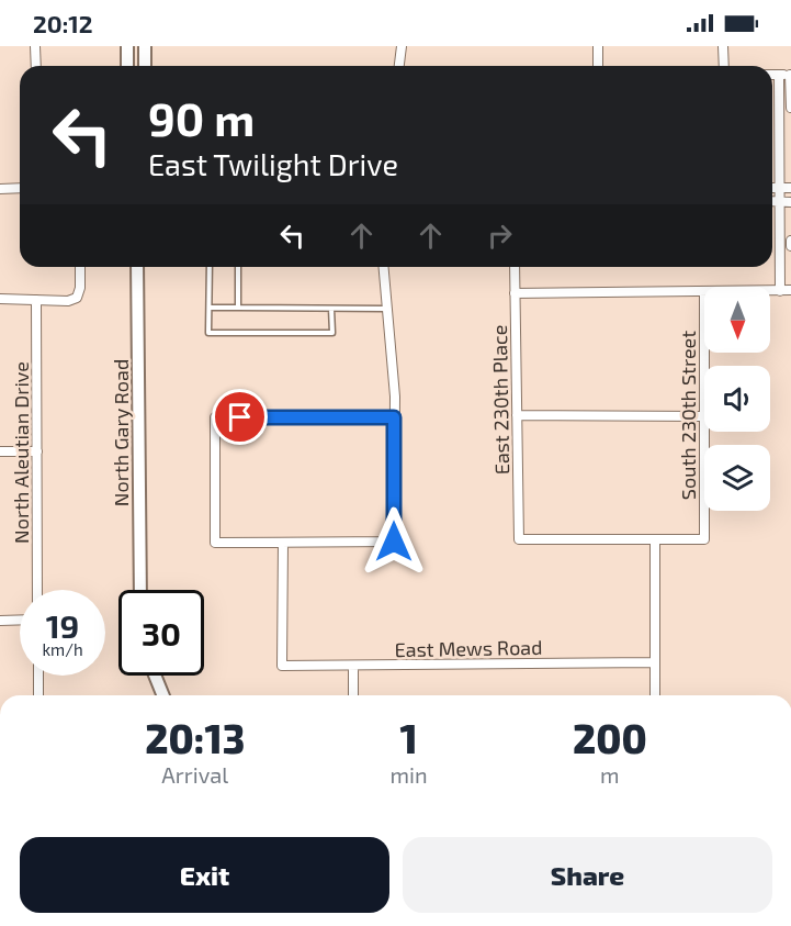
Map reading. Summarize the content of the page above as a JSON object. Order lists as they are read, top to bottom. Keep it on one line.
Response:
{"streets":{"main road":["North Gary Road"],"street":["East 230th Place","South 230th Street","North Aleutian Drive","East Mews Road"]},"crossings":[["East 230th Place","South 230th Street"]],"north":"bottom","page":{"status":"20:12","turn":["90 m","East Twilight Drive"],"speed":"19 km/h","limit":"30","eta":["20:13","Arrival","1","min","200","m"],"buttons":["Exit","Share"]}}
